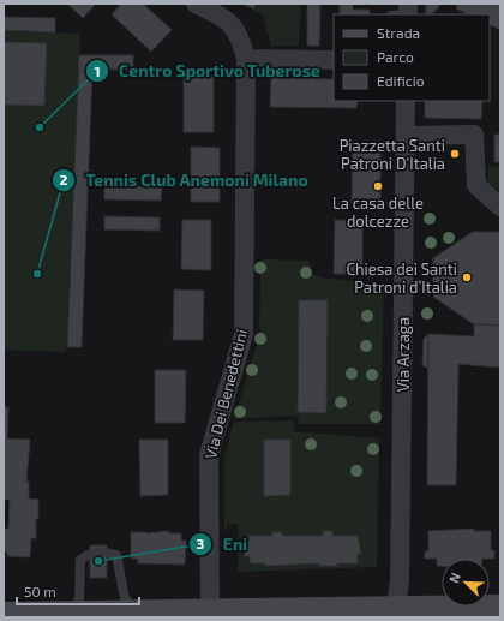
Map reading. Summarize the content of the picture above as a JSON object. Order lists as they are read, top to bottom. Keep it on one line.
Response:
{"streets":{"street":["Via Arzaga","Via Dei Benedettini"]},"places":["Centro Sportivo Tuberose","Piazzetta Santi Patroni D'Italia","La casa delle dolcezze","Tennis Club Anemoni Milano","Chiesa dei Santi Patroni d’Italia","Eni"],"legend":["Strada","Parco","Edificio"],"scale_bar":"50 m","north":"top left"}
